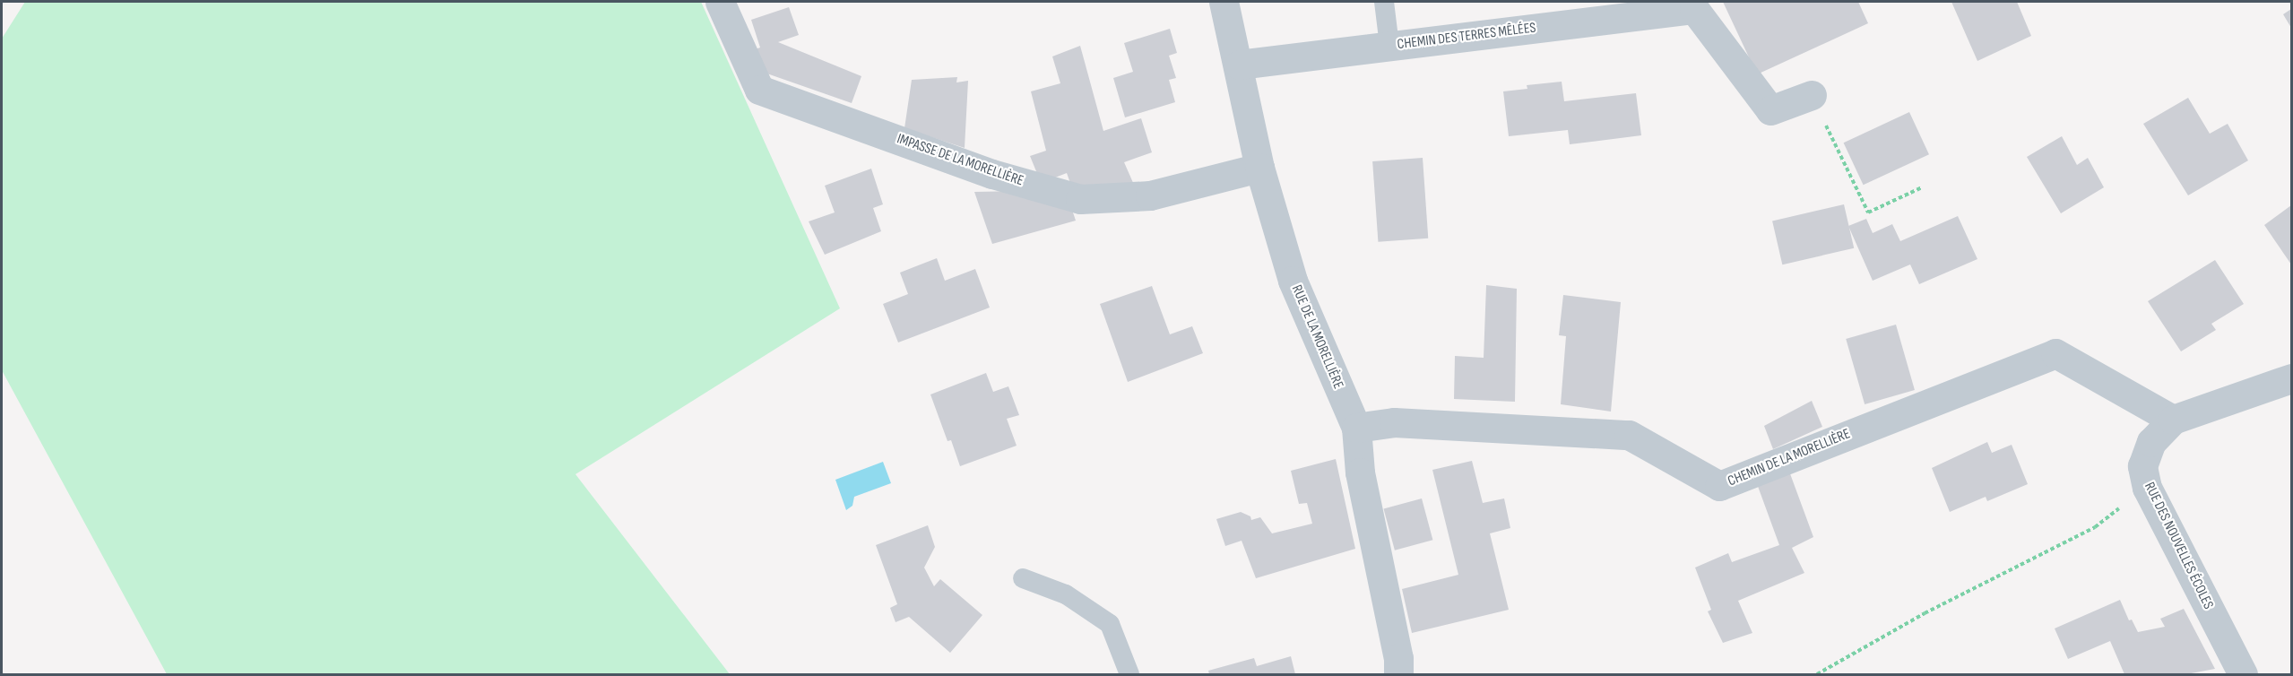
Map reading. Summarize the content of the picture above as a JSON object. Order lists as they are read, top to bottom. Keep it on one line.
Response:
{"streets":{"street":["CHEMIN DES TERRES MÊLÉES","IMPASSE DE LA MORELLIÈRE","RUE DE LA MORELLIÈRE","CHEMIN DE LA MORELLIÈRE","RUE DES NOUVELLES ÉCOLES"]},"crossings":[["CHEMIN DES TERRES MÊLÉES","RUE DE LA MORELLIÈRE"],["IMPASSE DE LA MORELLIÈRE","RUE DE LA MORELLIÈRE"],["RUE DE LA MORELLIÈRE","CHEMIN DE LA MORELLIÈRE"],["CHEMIN DE LA MORELLIÈRE","RUE DES NOUVELLES ÉCOLES"]]}
